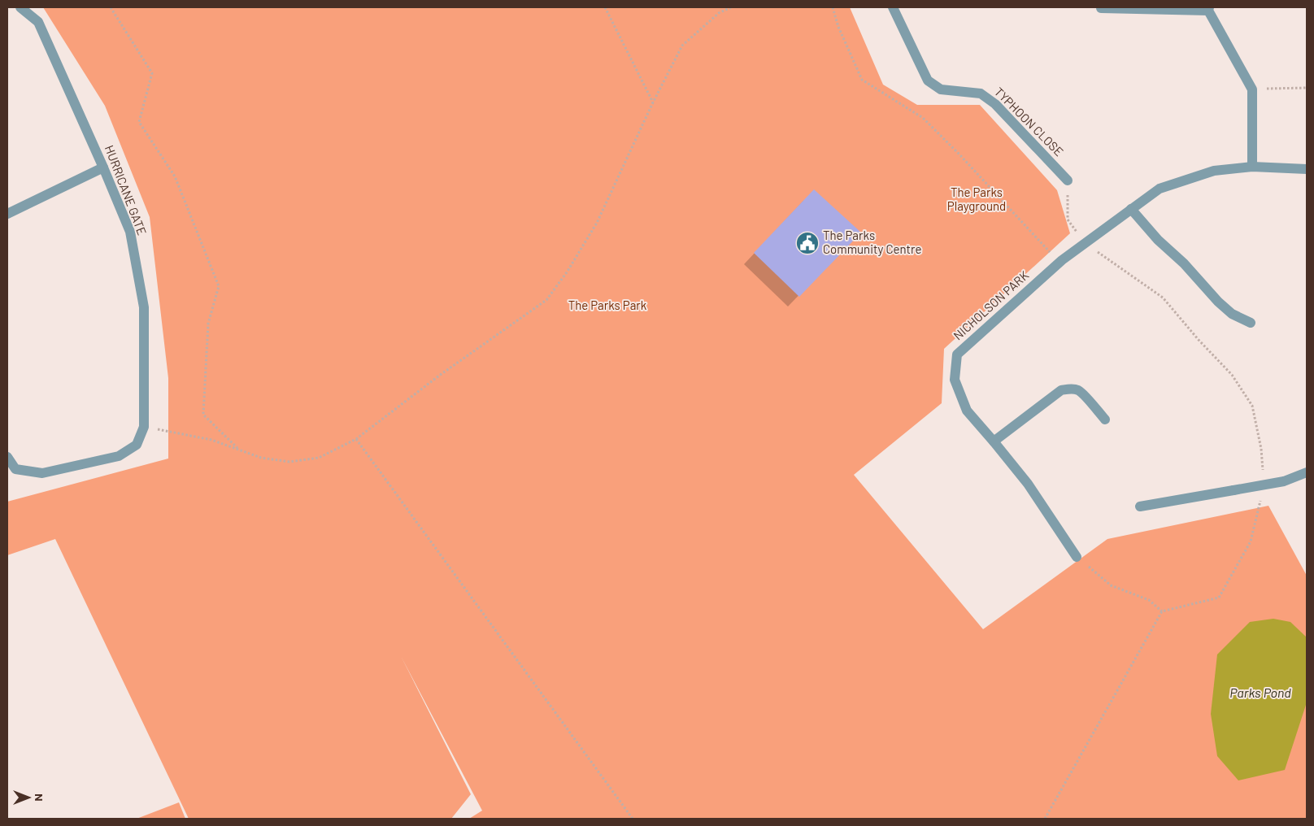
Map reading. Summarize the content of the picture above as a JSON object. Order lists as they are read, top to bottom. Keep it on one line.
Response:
{"streets":{"street":["TYPHOON CLOSE","HURRICANE GATE","NICHOLSON PARK"]},"water":["Parks Pond"],"parks":["The Parks Playground","The Parks Park"],"places":{"public building":["The Parks Community Centre"]},"north":"right"}
